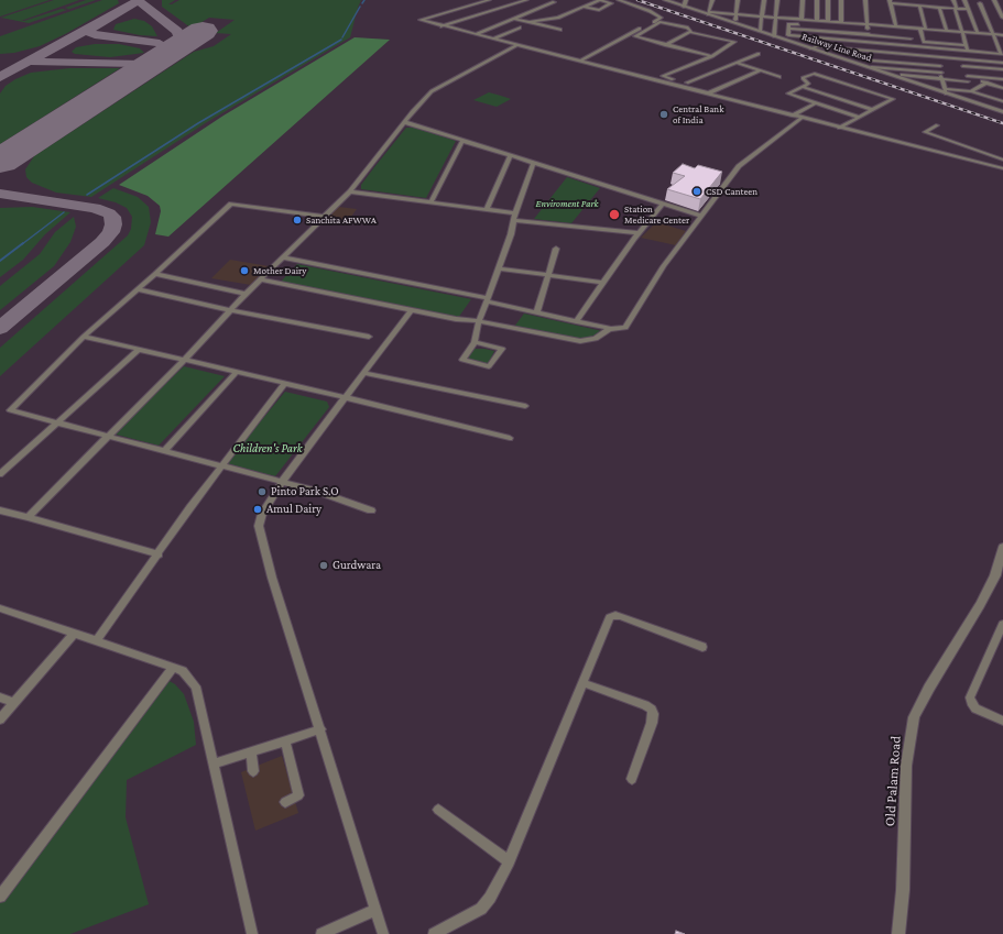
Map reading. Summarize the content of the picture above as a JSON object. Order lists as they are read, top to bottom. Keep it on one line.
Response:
{"streets":{"street":["Railway Line Road","Old Palam Road"]},"parks":["Enviroment Park","Children's Park"],"places":["Central Bank of India","CSD Canteen","Station Medicare Center","Sanchita AFWWA","Mother Dairy","Pinto Park S.O","Amul Dairy","Gurdwara"]}
